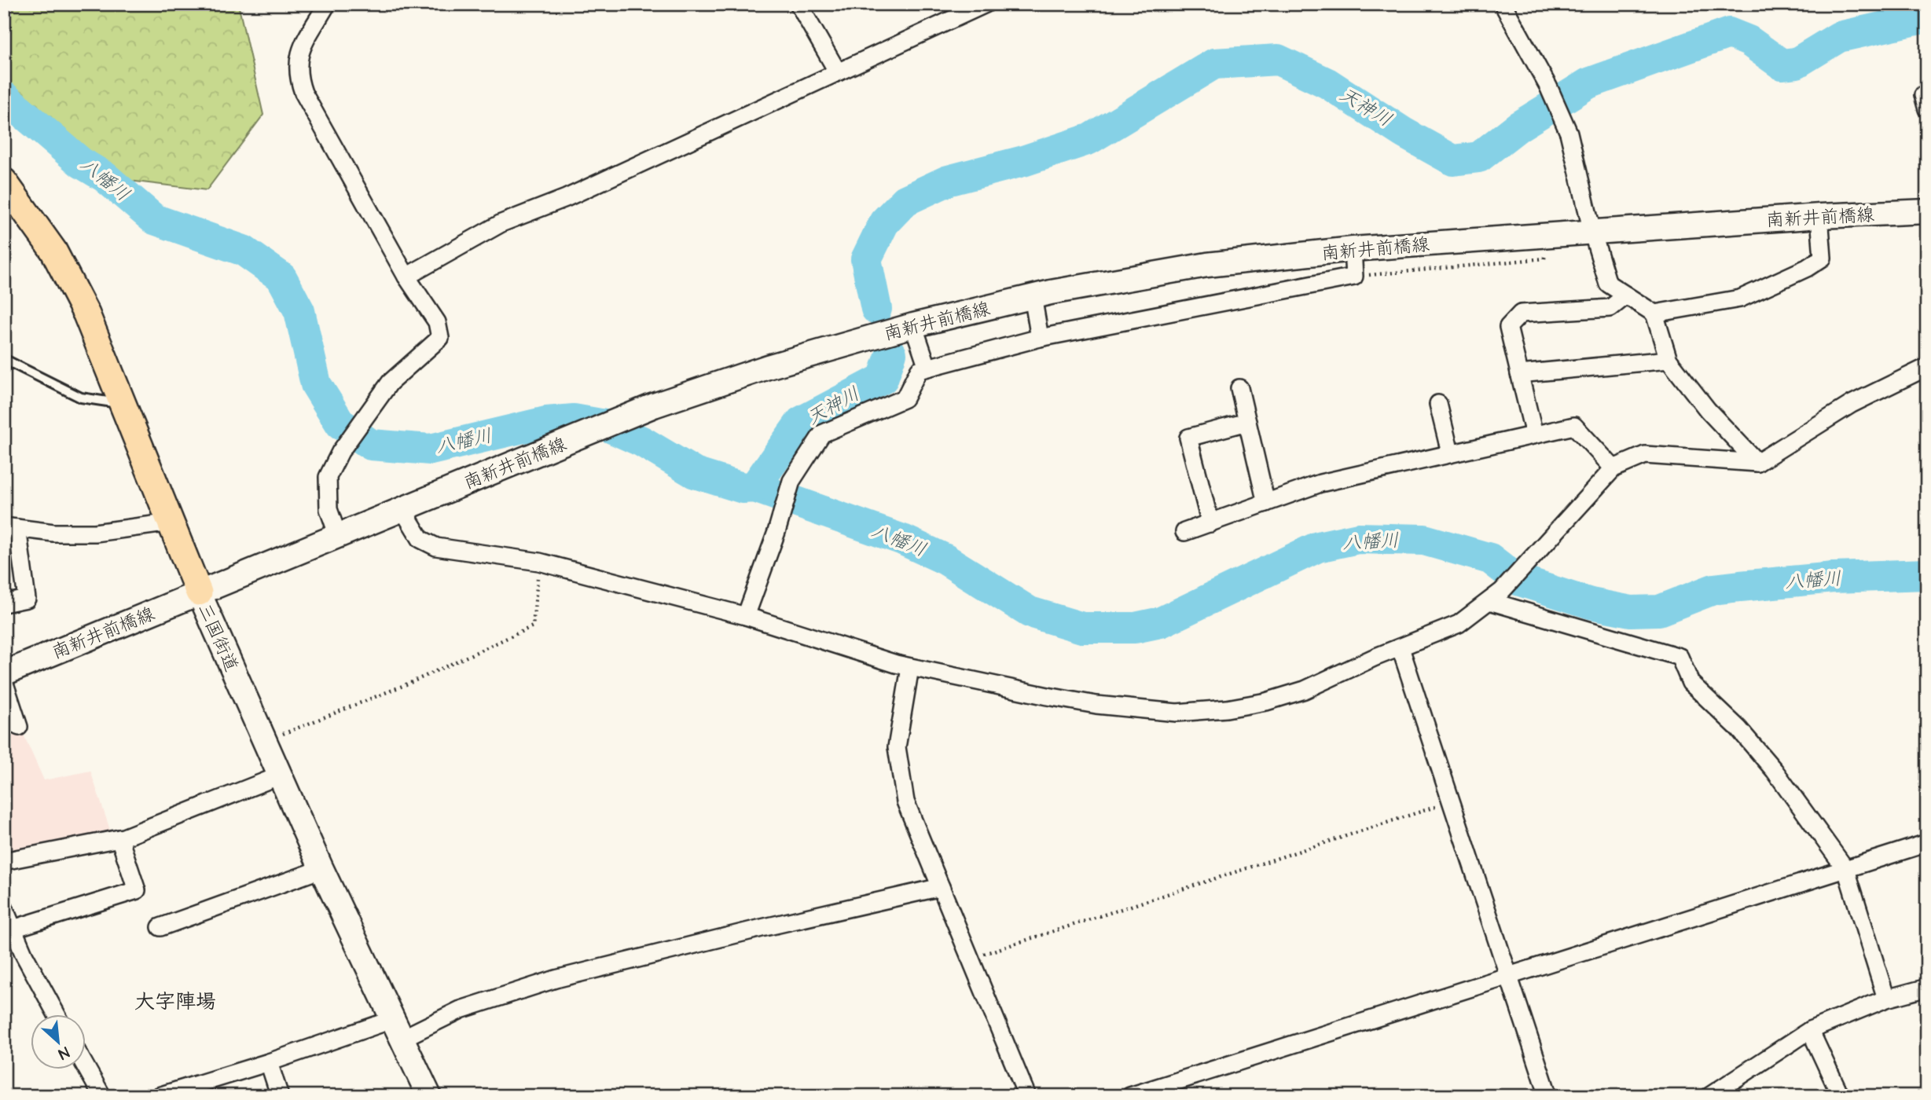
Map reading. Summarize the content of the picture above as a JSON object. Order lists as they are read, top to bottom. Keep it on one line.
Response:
{"streets":{"main road":["南新井前橋線","三国街道"]},"crossings":[["南新井前橋線","三国街道"]],"districts":["大字陣場"],"water":["天神川","八幡川"],"north":"bottom right"}
